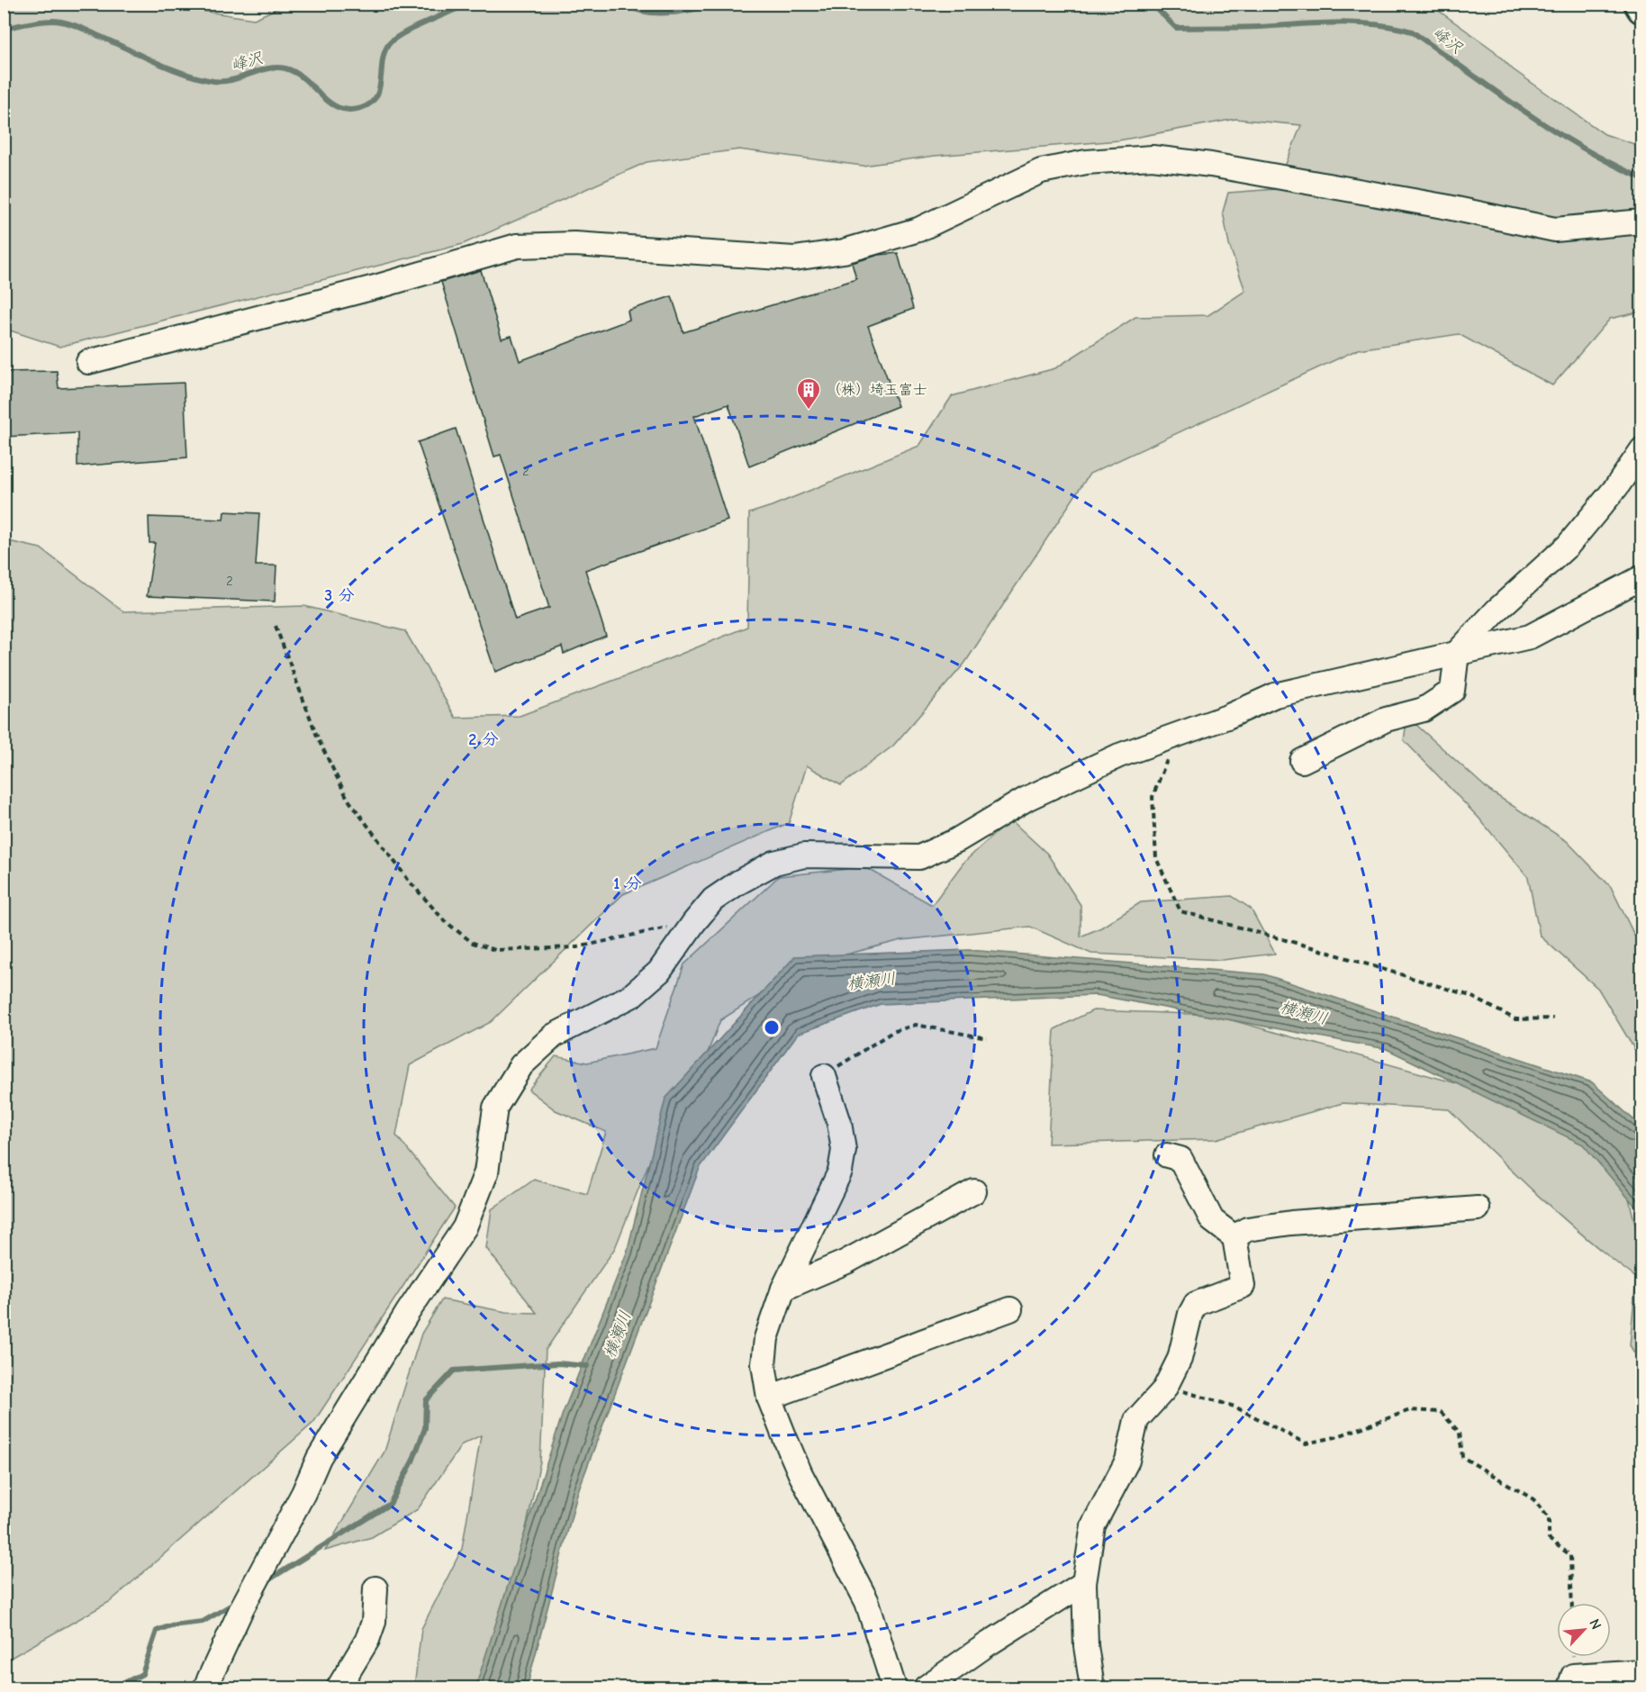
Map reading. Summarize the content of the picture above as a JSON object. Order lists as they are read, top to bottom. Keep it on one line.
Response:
{"water":["峰沢","横瀬川"],"places":{"building":["（株）埼玉富士"]},"house_numbers":["2","2"],"north":"top right","rings":["3 分","2 分","1 分"]}
